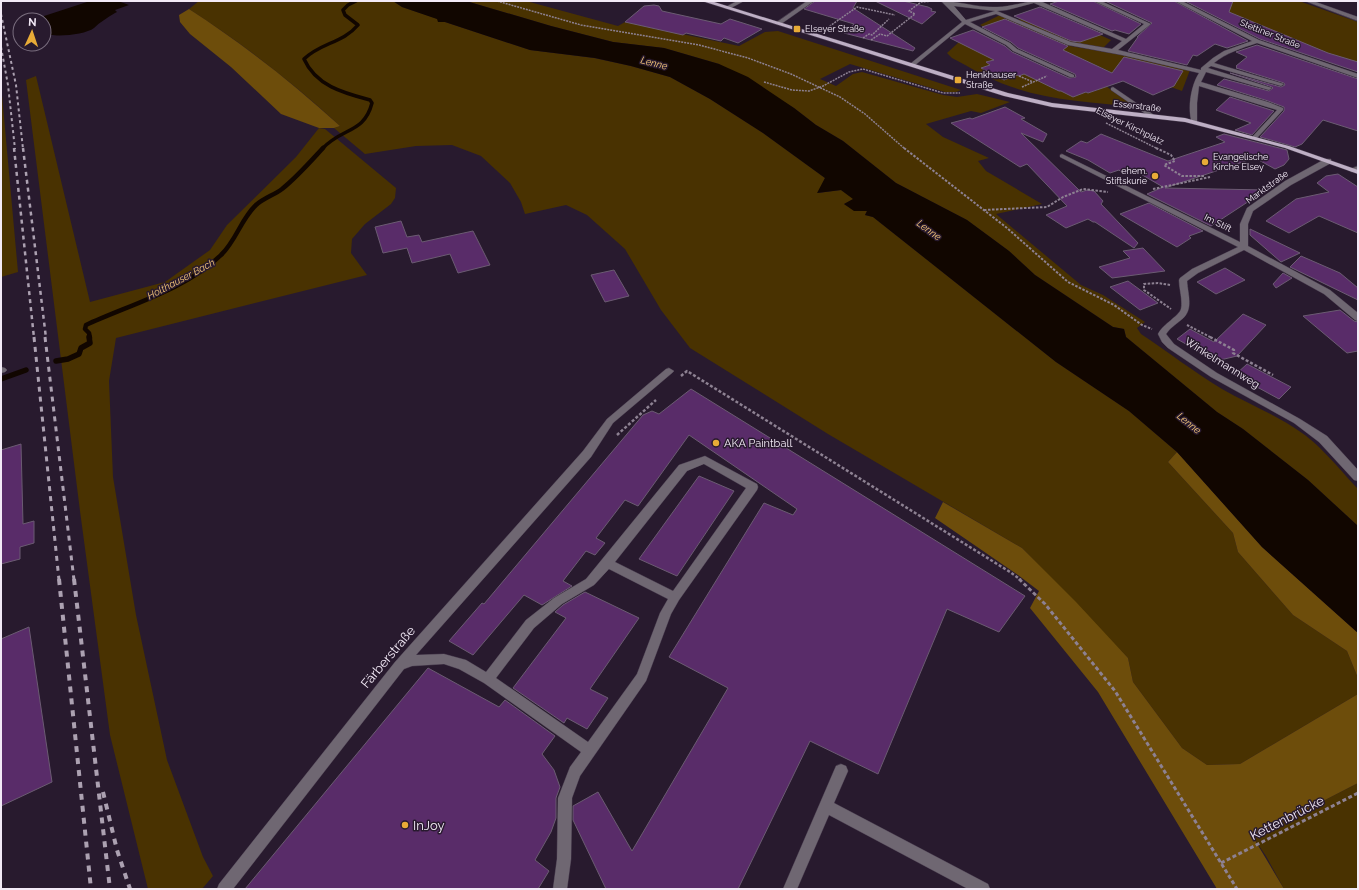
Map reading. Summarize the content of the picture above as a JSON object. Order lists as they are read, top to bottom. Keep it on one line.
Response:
{"streets":{"main road":["Esserstraße"],"street":["Stettiner Straße","Marktstraße","Im Stift","Winkelmannweg","Färberstraße"],"path":["Elseyer Kirchplatz","Kettenbrücke"]},"crossings":[["Esserstraße","Marktstraße"],["Marktstraße","Im Stift"]],"water":["Lenne","Holthauser Bach"],"places":{"transit":["Elseyer Straße","Henkhauser Straße"],"other":["Evangelische Kirche Elsey","ehem. Stiftskurie","AKA Paintball","InJoy"]},"north":"top"}
